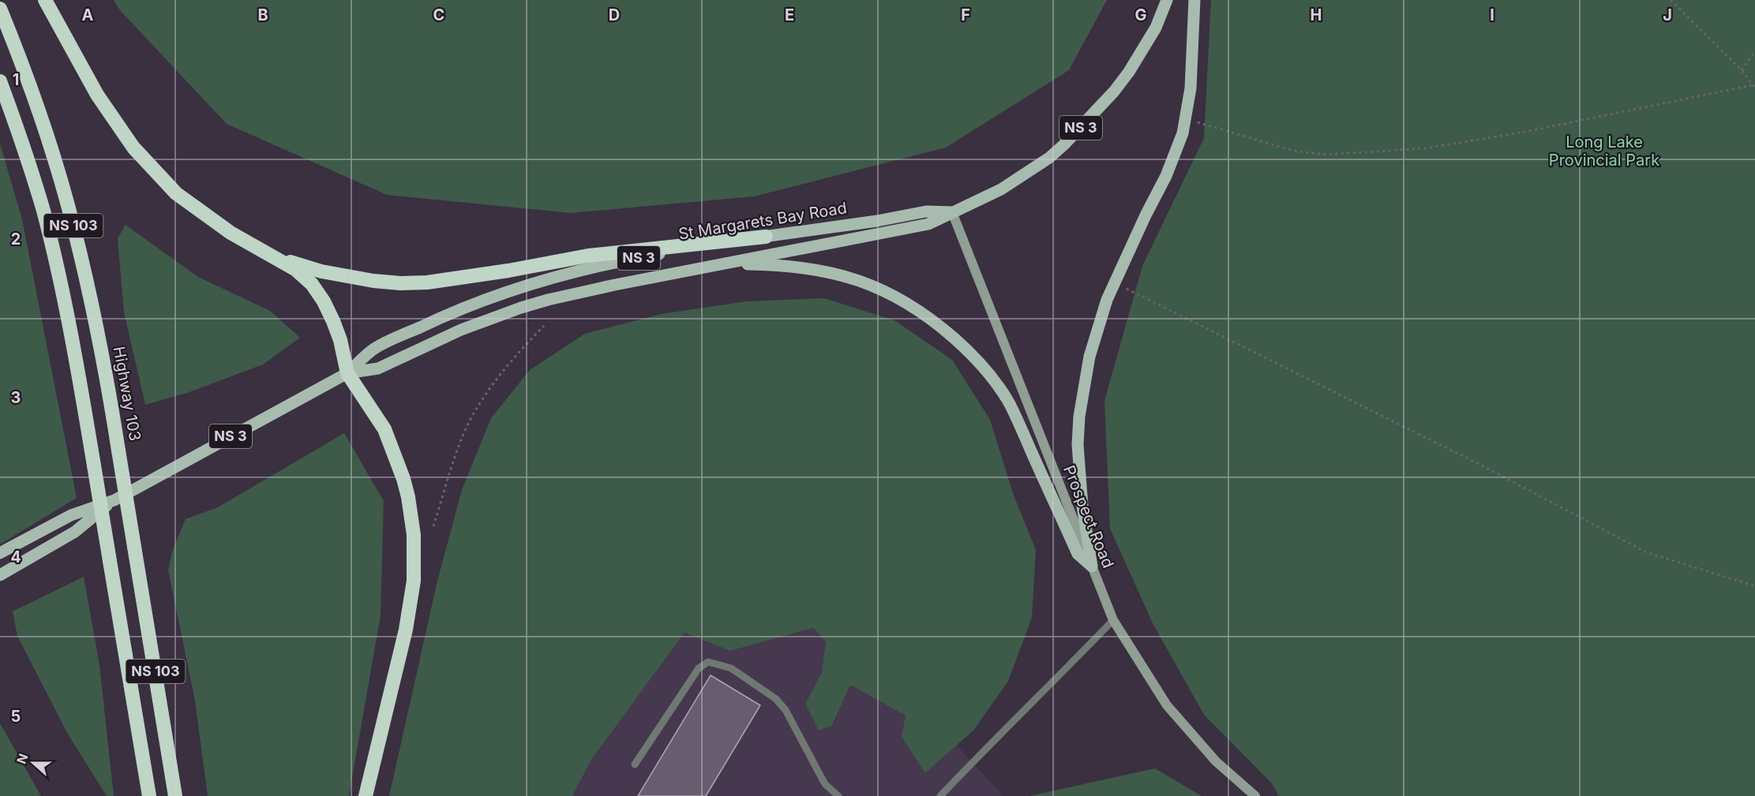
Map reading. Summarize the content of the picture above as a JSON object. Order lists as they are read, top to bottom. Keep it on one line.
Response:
{"streets":{"highway":["NS 103","Highway 103"],"main road":["NS 3","St Margarets Bay Road","Prospect Road"]},"crossings":[["St Margarets Bay Road","Prospect Road"]],"parks":["Long Lake Provincial Park"],"north":"left","grid":{"columns":["A","B","C","D","E","F","G","H","I","J"],"rows":["1","2","3","4","5"]}}
